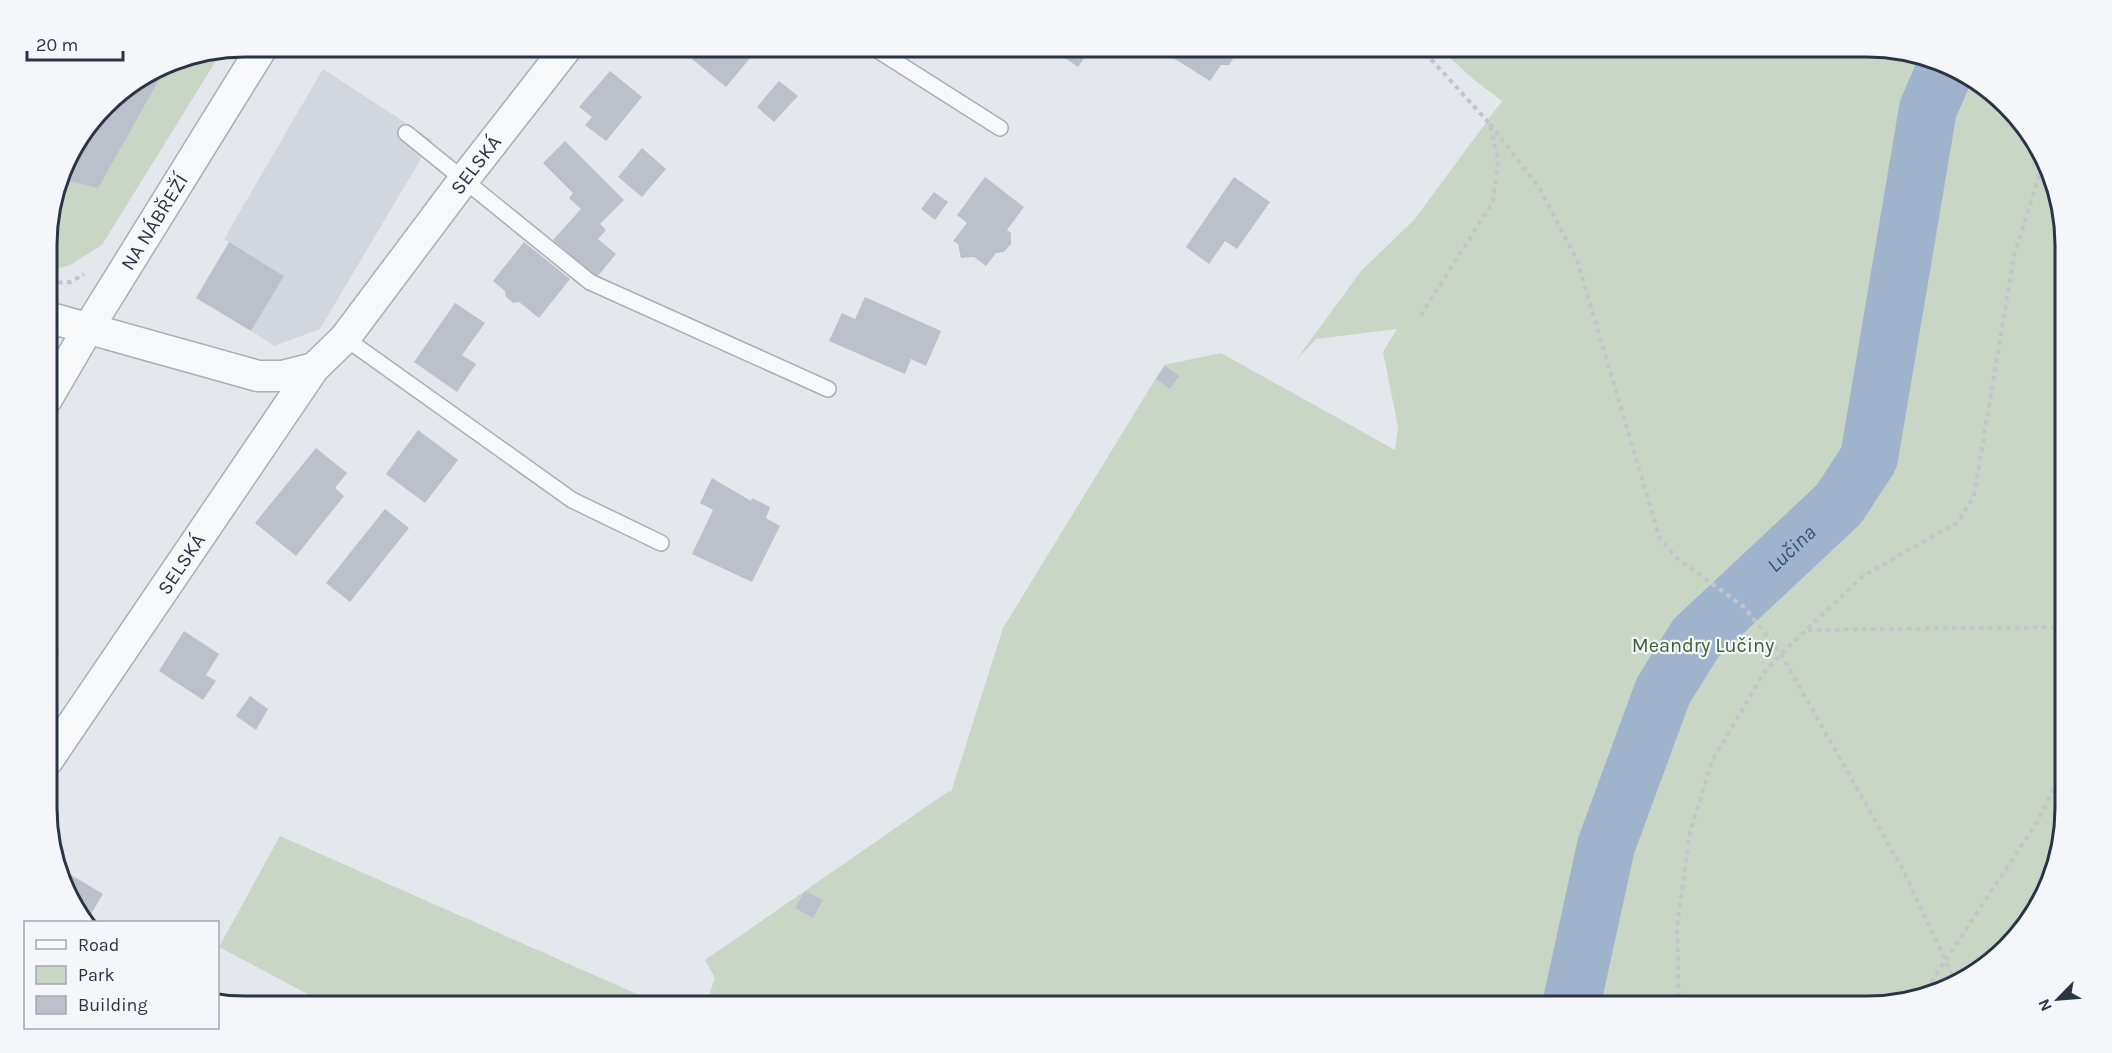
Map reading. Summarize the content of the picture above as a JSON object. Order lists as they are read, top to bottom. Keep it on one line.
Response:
{"streets":{"street":["SELSKÁ","NA NÁBŘEŽÍ"]},"water":["Lučina"],"parks":["Meandry Lučiny"],"legend":["Road","Park","Building"],"scale_bar":"20 m","north":"bottom left"}
